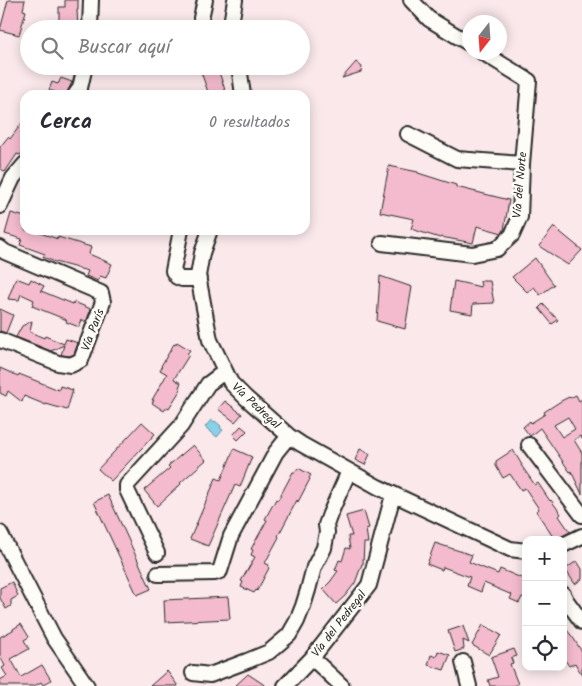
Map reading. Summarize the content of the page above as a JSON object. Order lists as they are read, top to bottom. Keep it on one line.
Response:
{"streets":{"street":["Vía del Norte","Vía París","Vía Pedregal","Vía del Pedregal"]},"crossings":[["Vía Pedregal","Vía del Pedregal"]],"north":"bottom","page":{"search":"Buscar aquí","heading":["Cerca","0 resultados"],"map_buttons":["+","−"]}}
